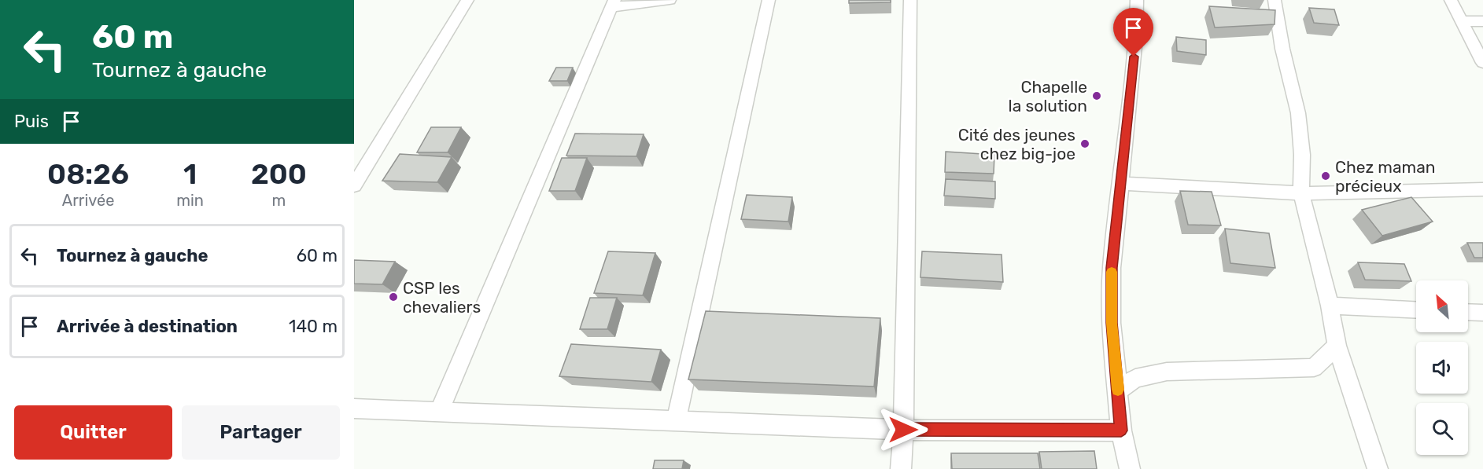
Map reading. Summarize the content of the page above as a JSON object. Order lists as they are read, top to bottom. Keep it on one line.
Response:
{"places":["Chapelle la solution","Cité des jeunes chez big-joe","Chez maman précieux","CSP les chevaliers"],"north":"top left","page":{"turn":["60 m","Tournez à gauche"],"then":"Puis","eta":["08:26","Arrivée","1","min","200","m"],"list":[{"name":"Tournez à gauche","value":"60 m"},{"name":"Arrivée à destination","value":"140 m"}],"buttons":["Quitter","Partager"]}}
